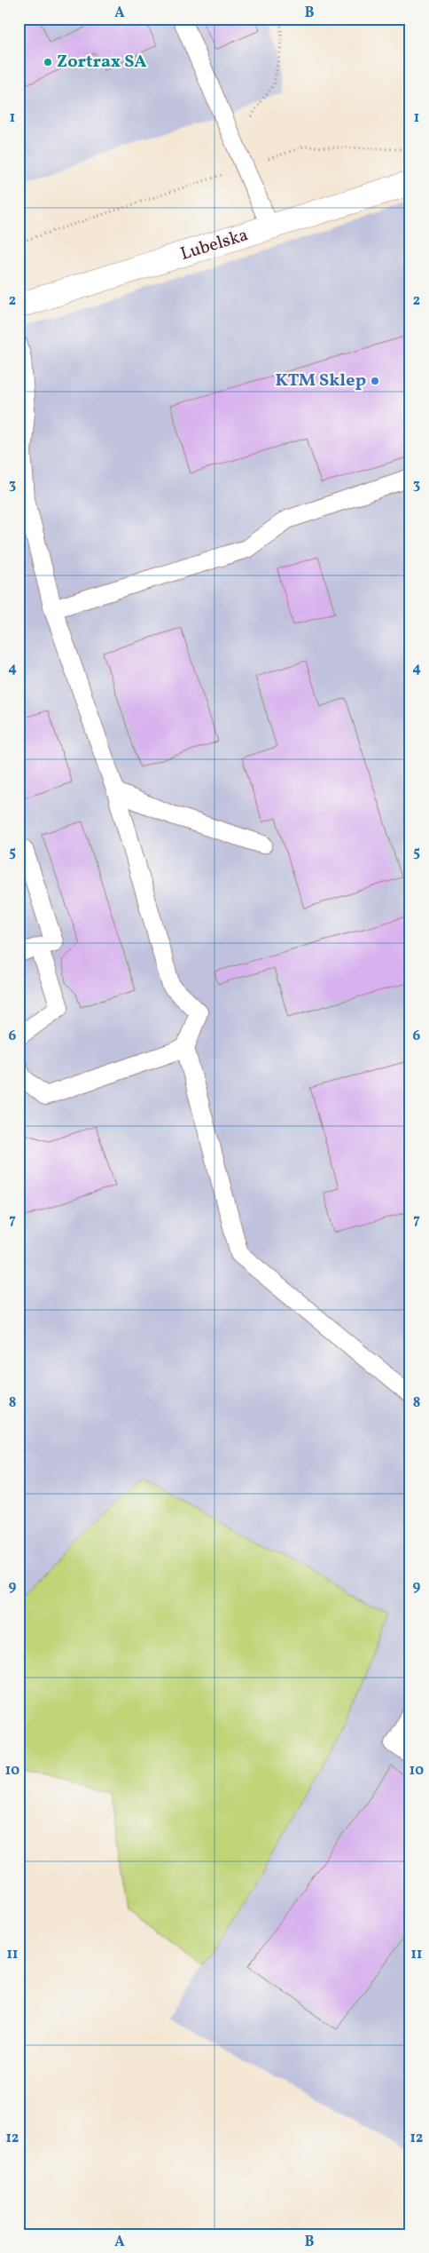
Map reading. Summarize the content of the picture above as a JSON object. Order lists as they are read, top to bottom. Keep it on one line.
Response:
{"streets":{"street":["Lubelska"]},"places":["Zortrax SA","KTM Sklep"],"grid":{"columns":["A","B"],"rows":["1","2","3","4","5","6","7","8","9","10","11","12"]}}
